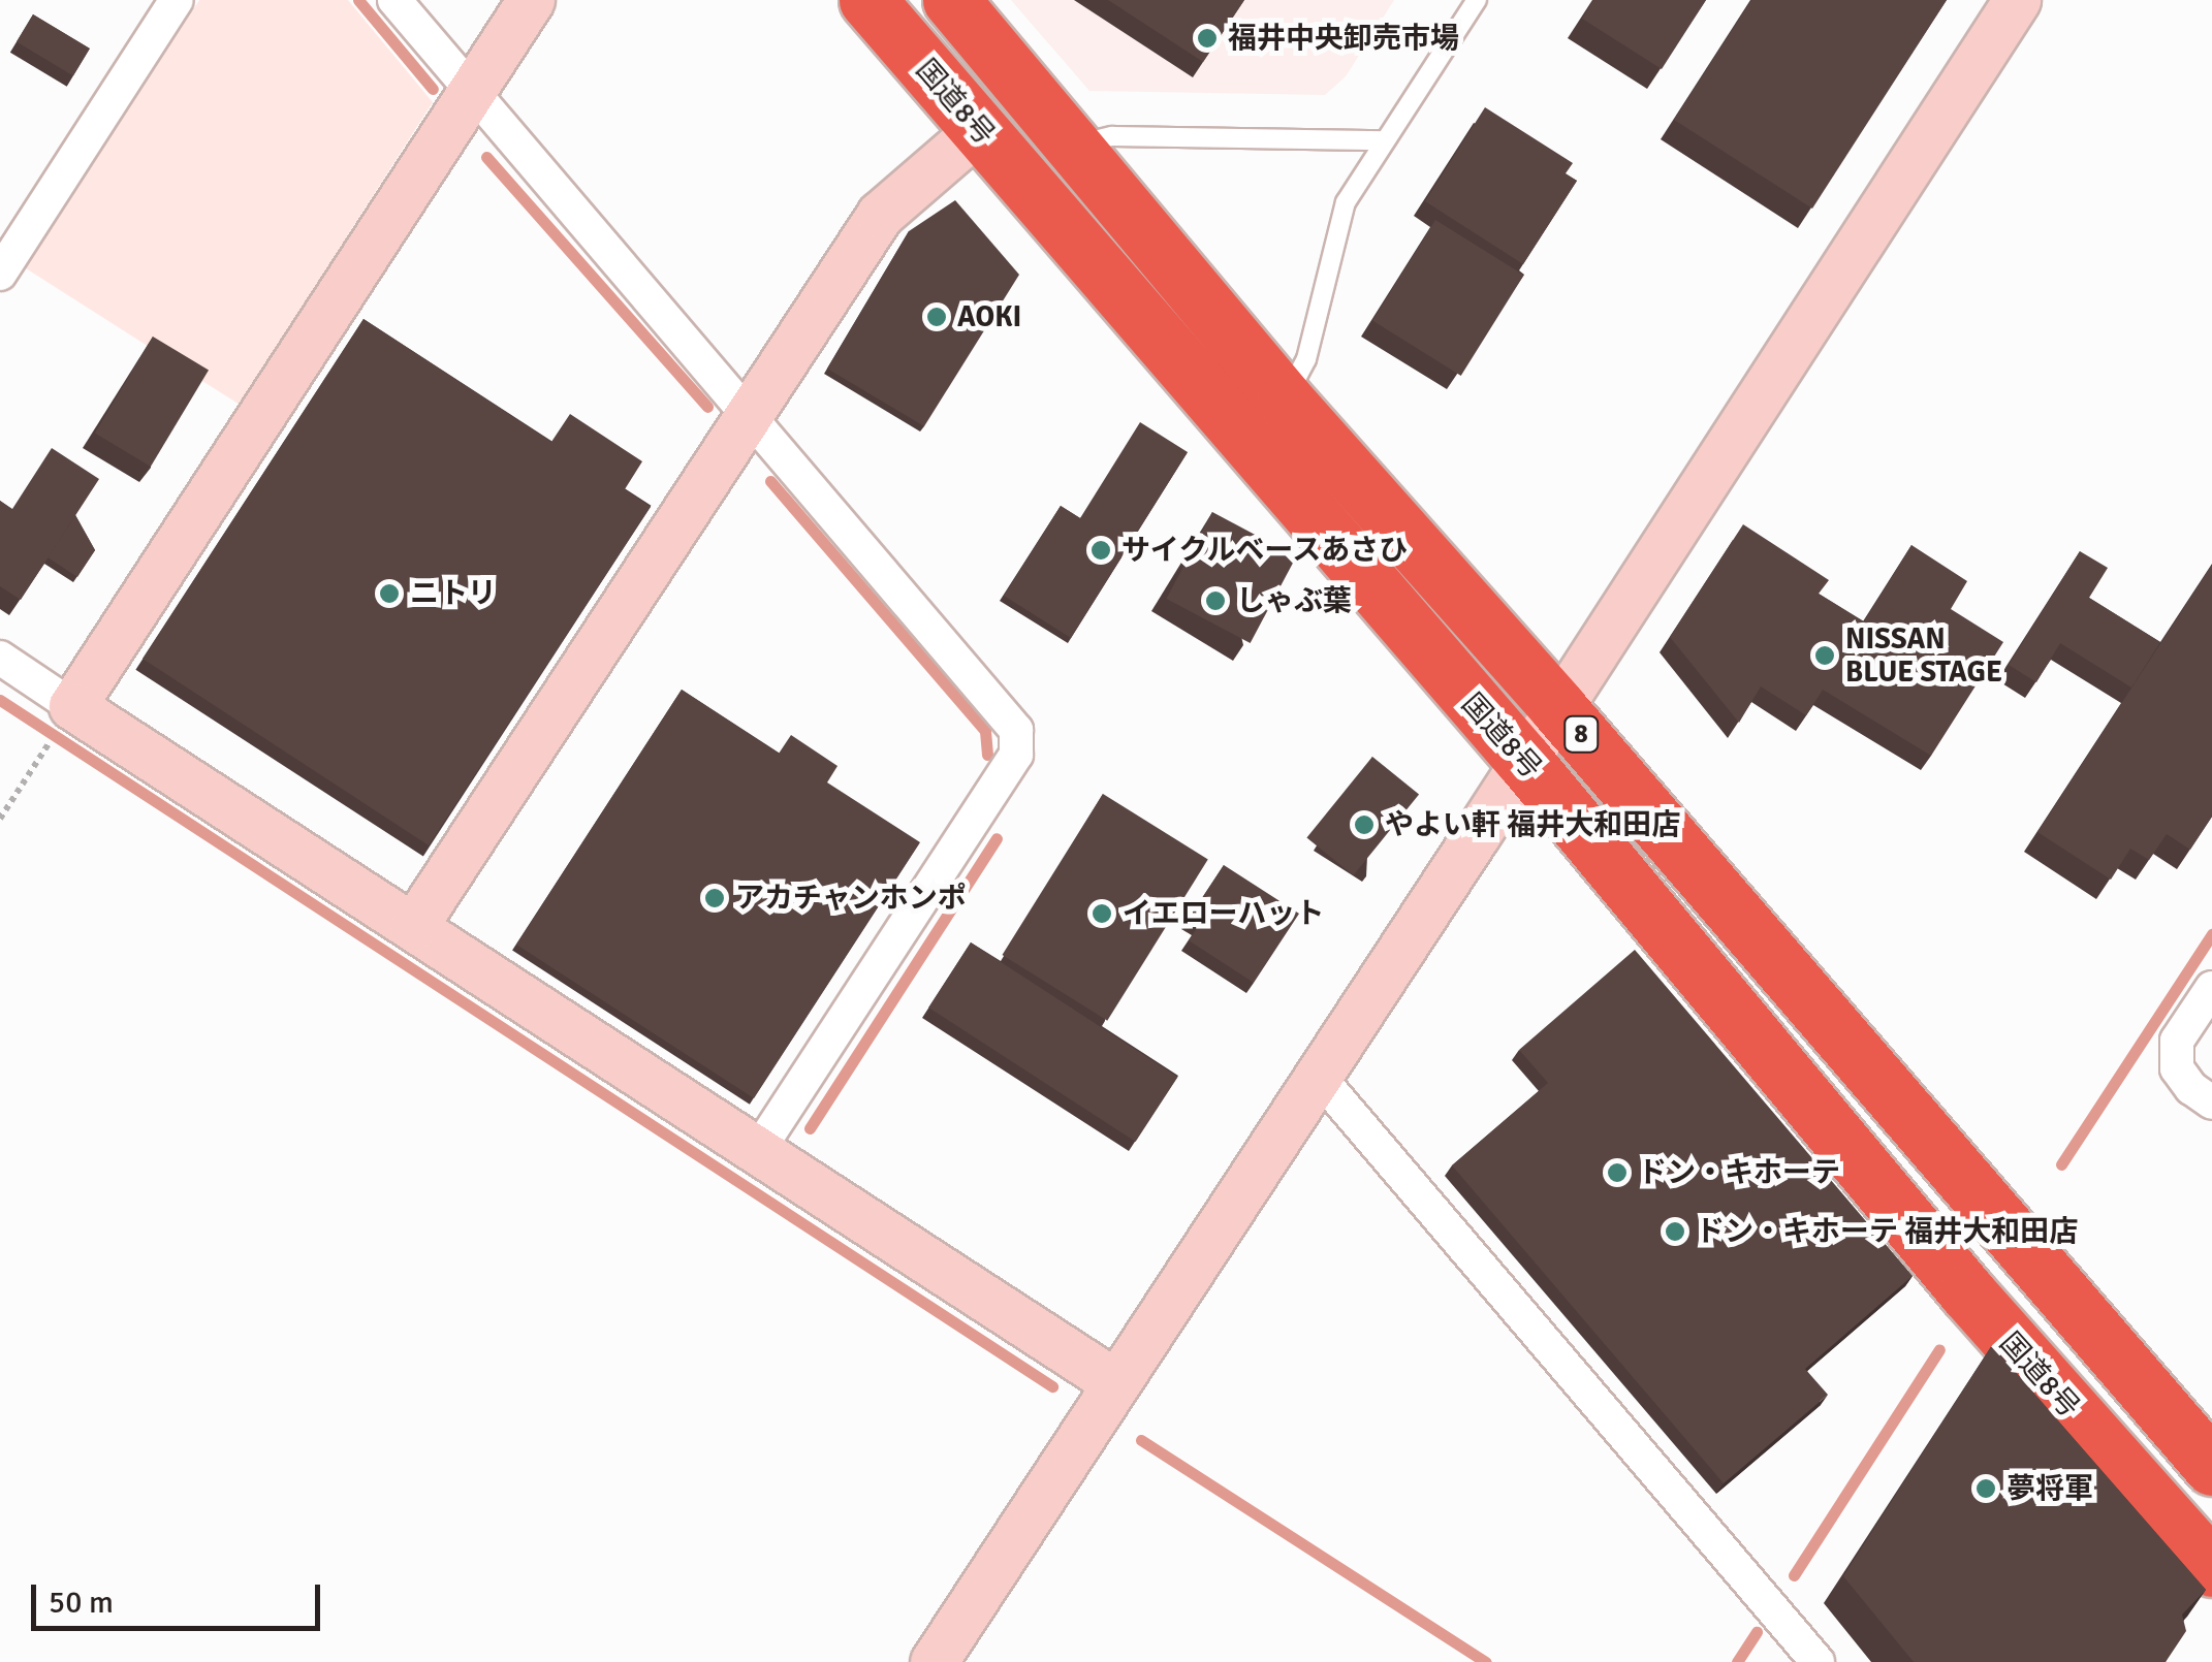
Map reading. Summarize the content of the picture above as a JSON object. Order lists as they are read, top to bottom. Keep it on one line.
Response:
{"streets":{"highway":["国道8号","8"]},"places":["福井中央卸売市場","AOKI","サイクルベースあさひ","ニトリ","しゃぶ葉","NISSAN BLUE STAGE","やよい軒 福井大和田店","アカチャンホンポ","イエローハット","ドン・キホーテ","ドン・キホーテ 福井大和田店","夢将軍"],"scale_bar":"50 m"}
